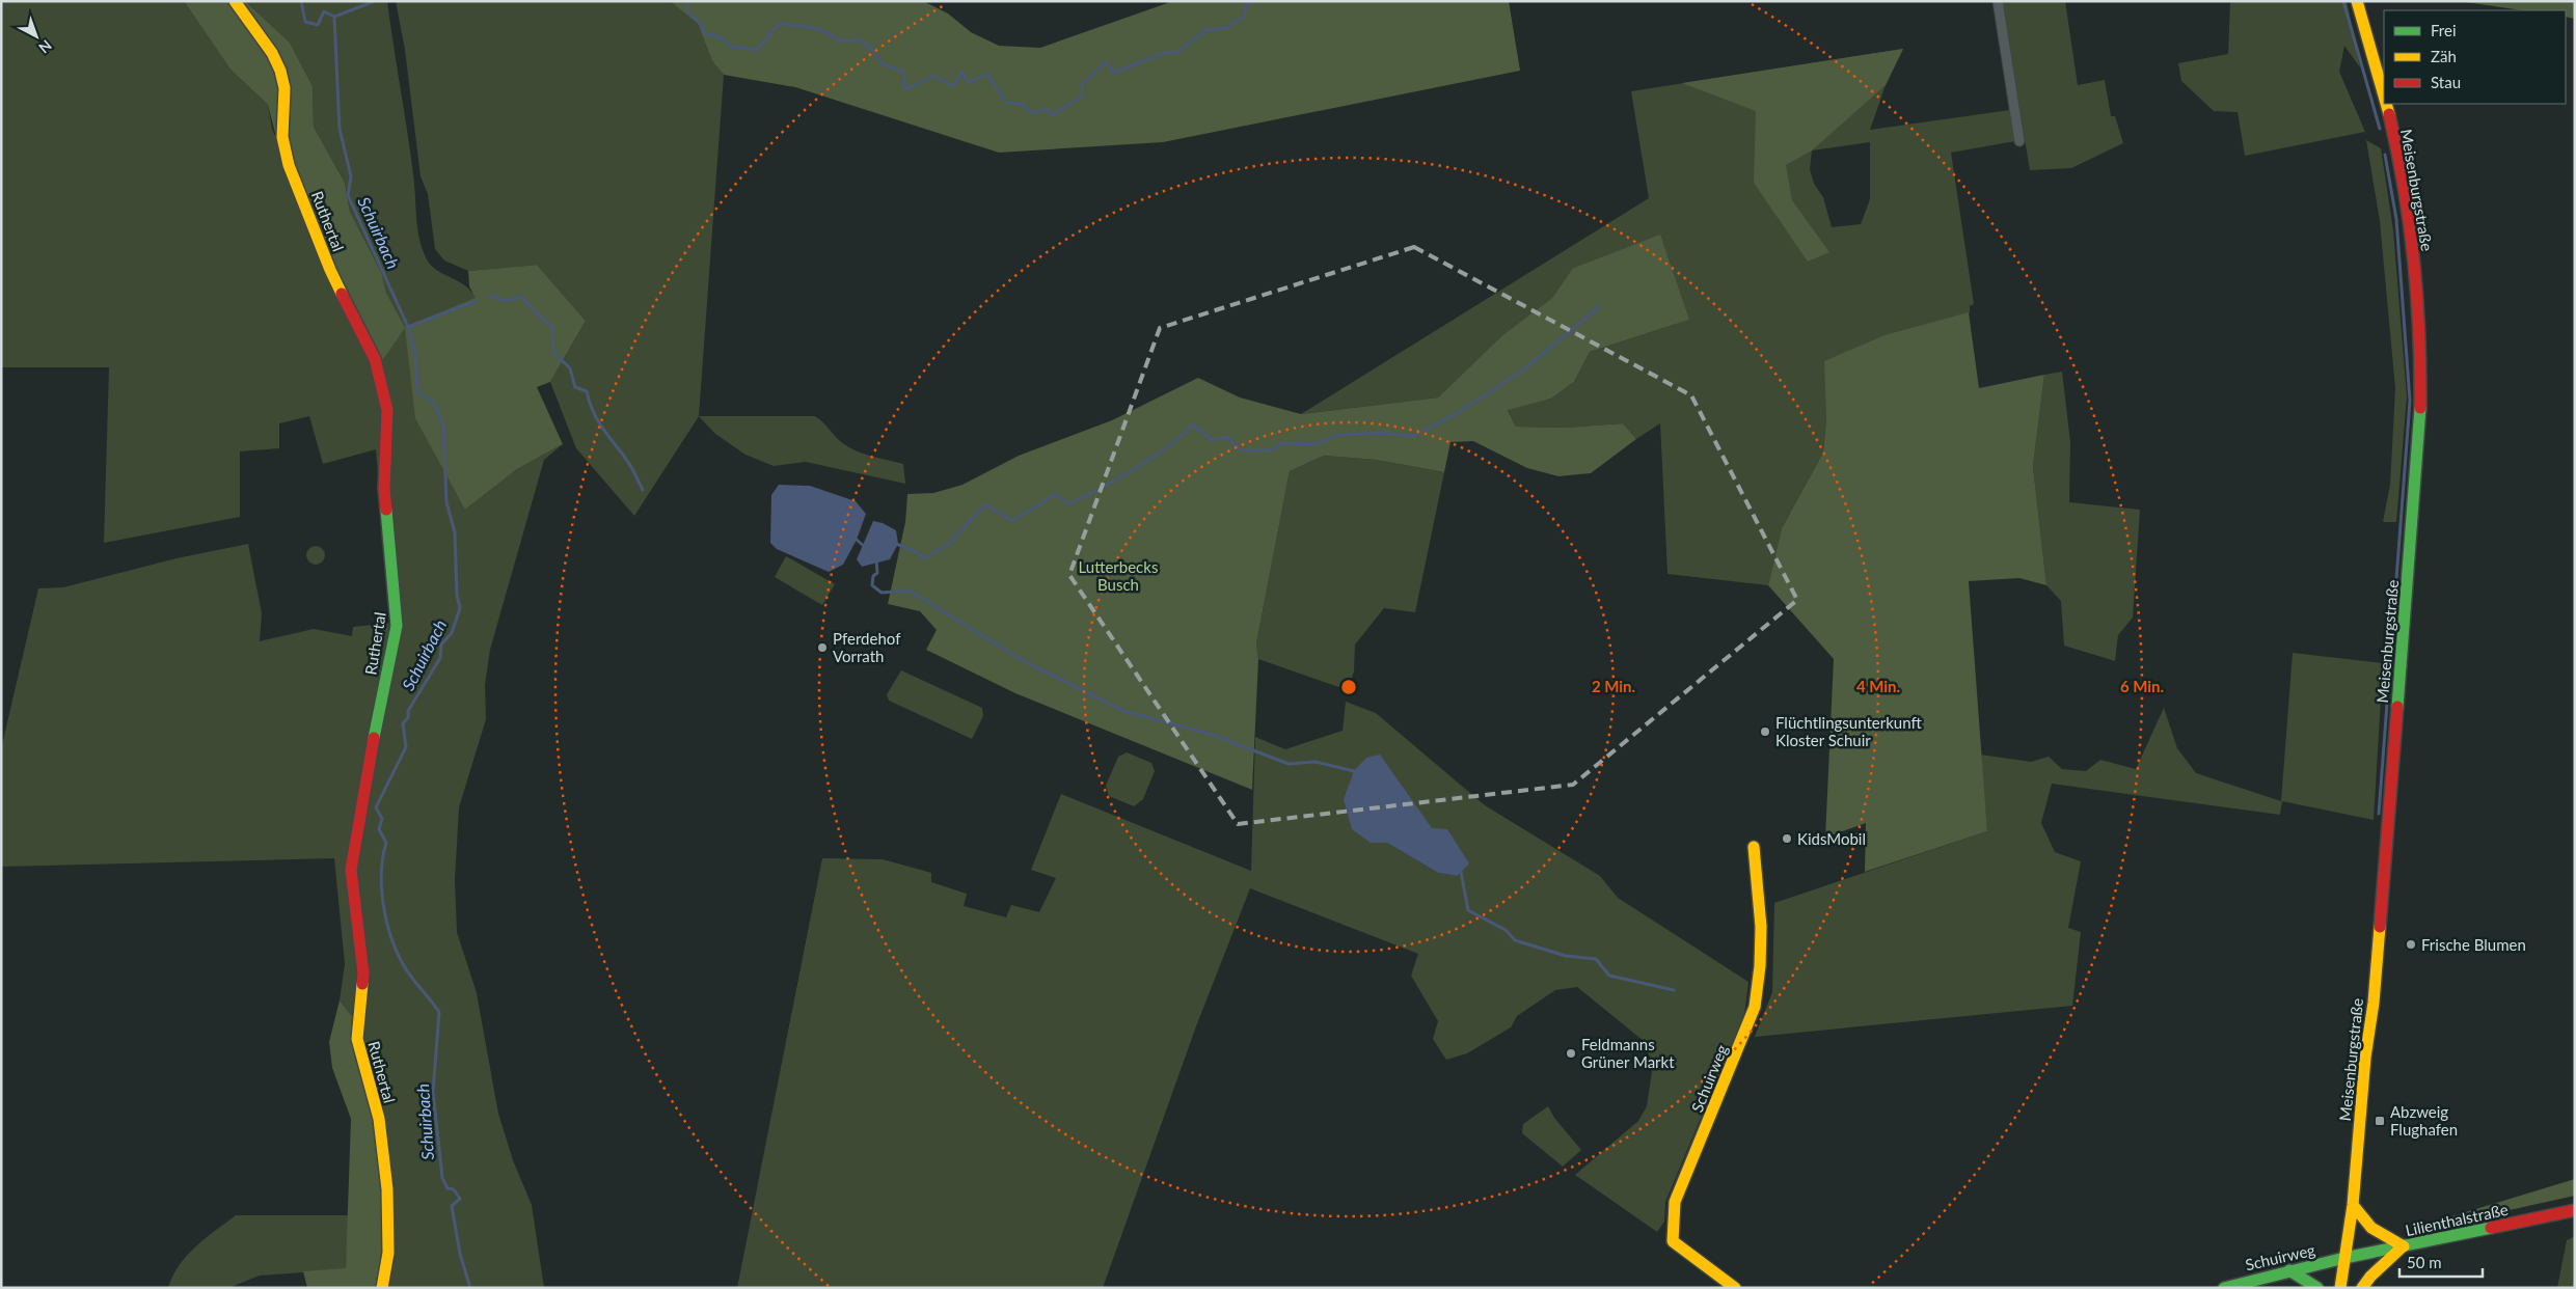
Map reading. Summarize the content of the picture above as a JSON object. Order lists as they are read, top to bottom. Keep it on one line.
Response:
{"streets":{"street":["Meisenburgstraße","Ruthertal","Schuirweg","Lilienthalstraße"]},"crossings":[["Meisenburgstraße","Schuirweg"],["Meisenburgstraße","Lilienthalstraße"],["Schuirweg","Lilienthalstraße"]],"water":["Schuirbach"],"parks":["Lutterbecks Busch"],"places":{"other":["Pferdehof Vorrath","Flüchtlingsunterkunft Kloster Schuir","KidsMobil","Frische Blumen","Feldmanns Grüner Markt"],"transit":["Abzweig Flughafen"]},"legend":["Frei","Zäh","Stau"],"scale_bar":"50 m","north":"bottom right","rings":["2 Min.","4 Min.","6 Min."]}
